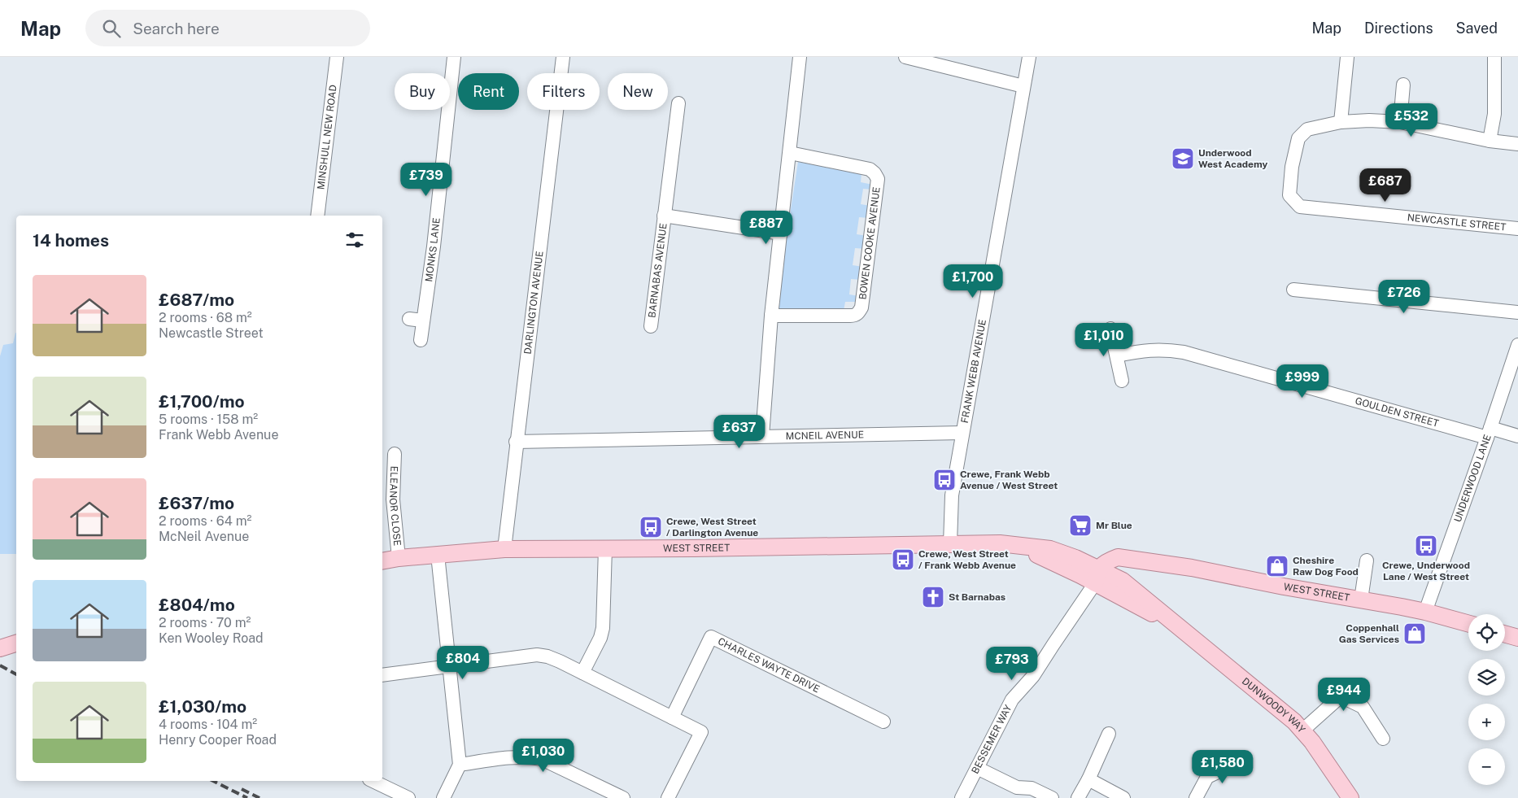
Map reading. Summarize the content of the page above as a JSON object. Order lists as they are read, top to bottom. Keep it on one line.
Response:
{"streets":{"main road":["WEST STREET","DUNWOODY WAY"],"street":["MINSHULL NEW ROAD","NEWCASTLE STREET","BOWEN COOKE AVENUE","MONKS LANE","BARNABAS AVENUE","DARLINGTON AVENUE","FRANK WEBB AVENUE","GOULDEN STREET","MCNEIL AVENUE","UNDERWOOD LANE","ELEANOR CLOSE","CHARLES WAYTE DRIVE","BESSEMER WAY"]},"crossings":[["DARLINGTON AVENUE","MCNEIL AVENUE"],["DARLINGTON AVENUE","WEST STREET"],["FRANK WEBB AVENUE","MCNEIL AVENUE"],["FRANK WEBB AVENUE","WEST STREET"],["GOULDEN STREET","UNDERWOOD LANE"],["UNDERWOOD LANE","WEST STREET"],["ELEANOR CLOSE","WEST STREET"],["WEST STREET","DUNWOODY WAY"],["WEST STREET","BESSEMER WAY"]],"places":{"school or university":["Underwood West Academy"],"bus stop":["Crewe, Frank Webb Avenue / West Street","Crewe, West Street / Darlington Avenue","Crewe, Underwood Lane / West Street","Crewe, West Street / Frank Webb Avenue"],"supermarket":["Mr Blue"],"shop":["Cheshire Raw Dog Food","Coppenhall Gas Services"],"church":["St Barnabas"]},"page":{"header":"Map","search":"Search here","nav":["Map","Directions","Saved"],"chip":["Buy","Rent","Filters","New"],"price":["£532","£739","£687","£887","£1,700","£726","£1,010","£999","£637","£804","£793","£944","£1,030","£1,580"],"heading":"14 homes","list":[{"name":"£687/mo","note":"2 rooms · 68 m² · Newcastle Street"},{"name":"£1,700/mo","note":"5 rooms · 158 m² · Frank Webb Avenue"},{"name":"£637/mo","note":"2 rooms · 64 m² · McNeil Avenue"},{"name":"£804/mo","note":"2 rooms · 70 m² · Ken Wooley Road"},{"name":"£1,030/mo","note":"4 rooms · 104 m² · Henry Cooper Road"}],"map_buttons":["+","−"]}}
